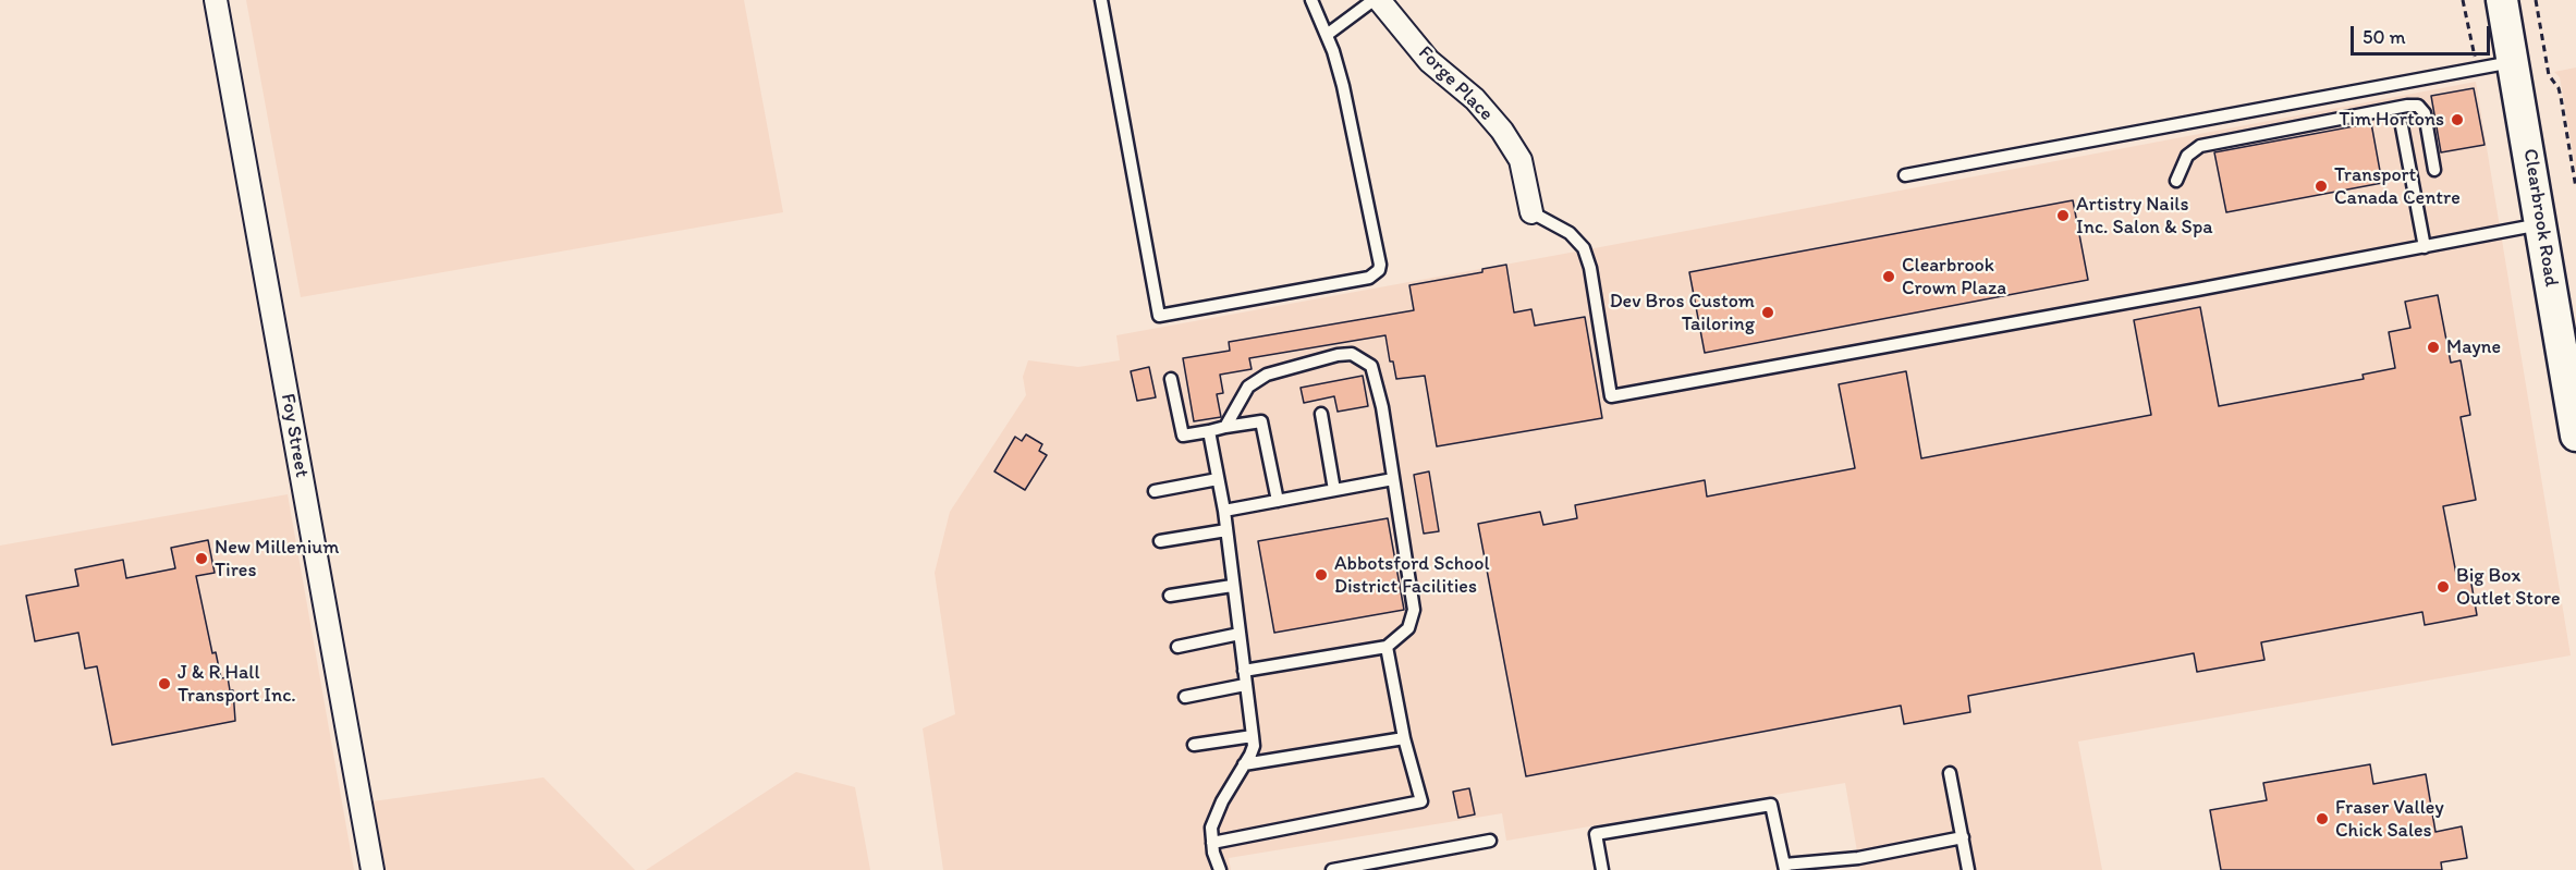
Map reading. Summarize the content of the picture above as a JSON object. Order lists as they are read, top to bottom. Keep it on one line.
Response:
{"streets":{"main road":["Clearbrook Road"],"street":["Forge Place","Foy Street"]},"places":["Tim Hortons","Transport Canada Centre","Artistry Nails Inc. Salon & Spa","Clearbrook Crown Plaza","Dev Bros Custom Tailoring","Mayne","New Millenium Tires","Abbotsford School District Facilities","Big Box Outlet Store","J & R Hall Transport Inc.","Fraser Valley Chick Sales"],"scale_bar":"50 m"}
